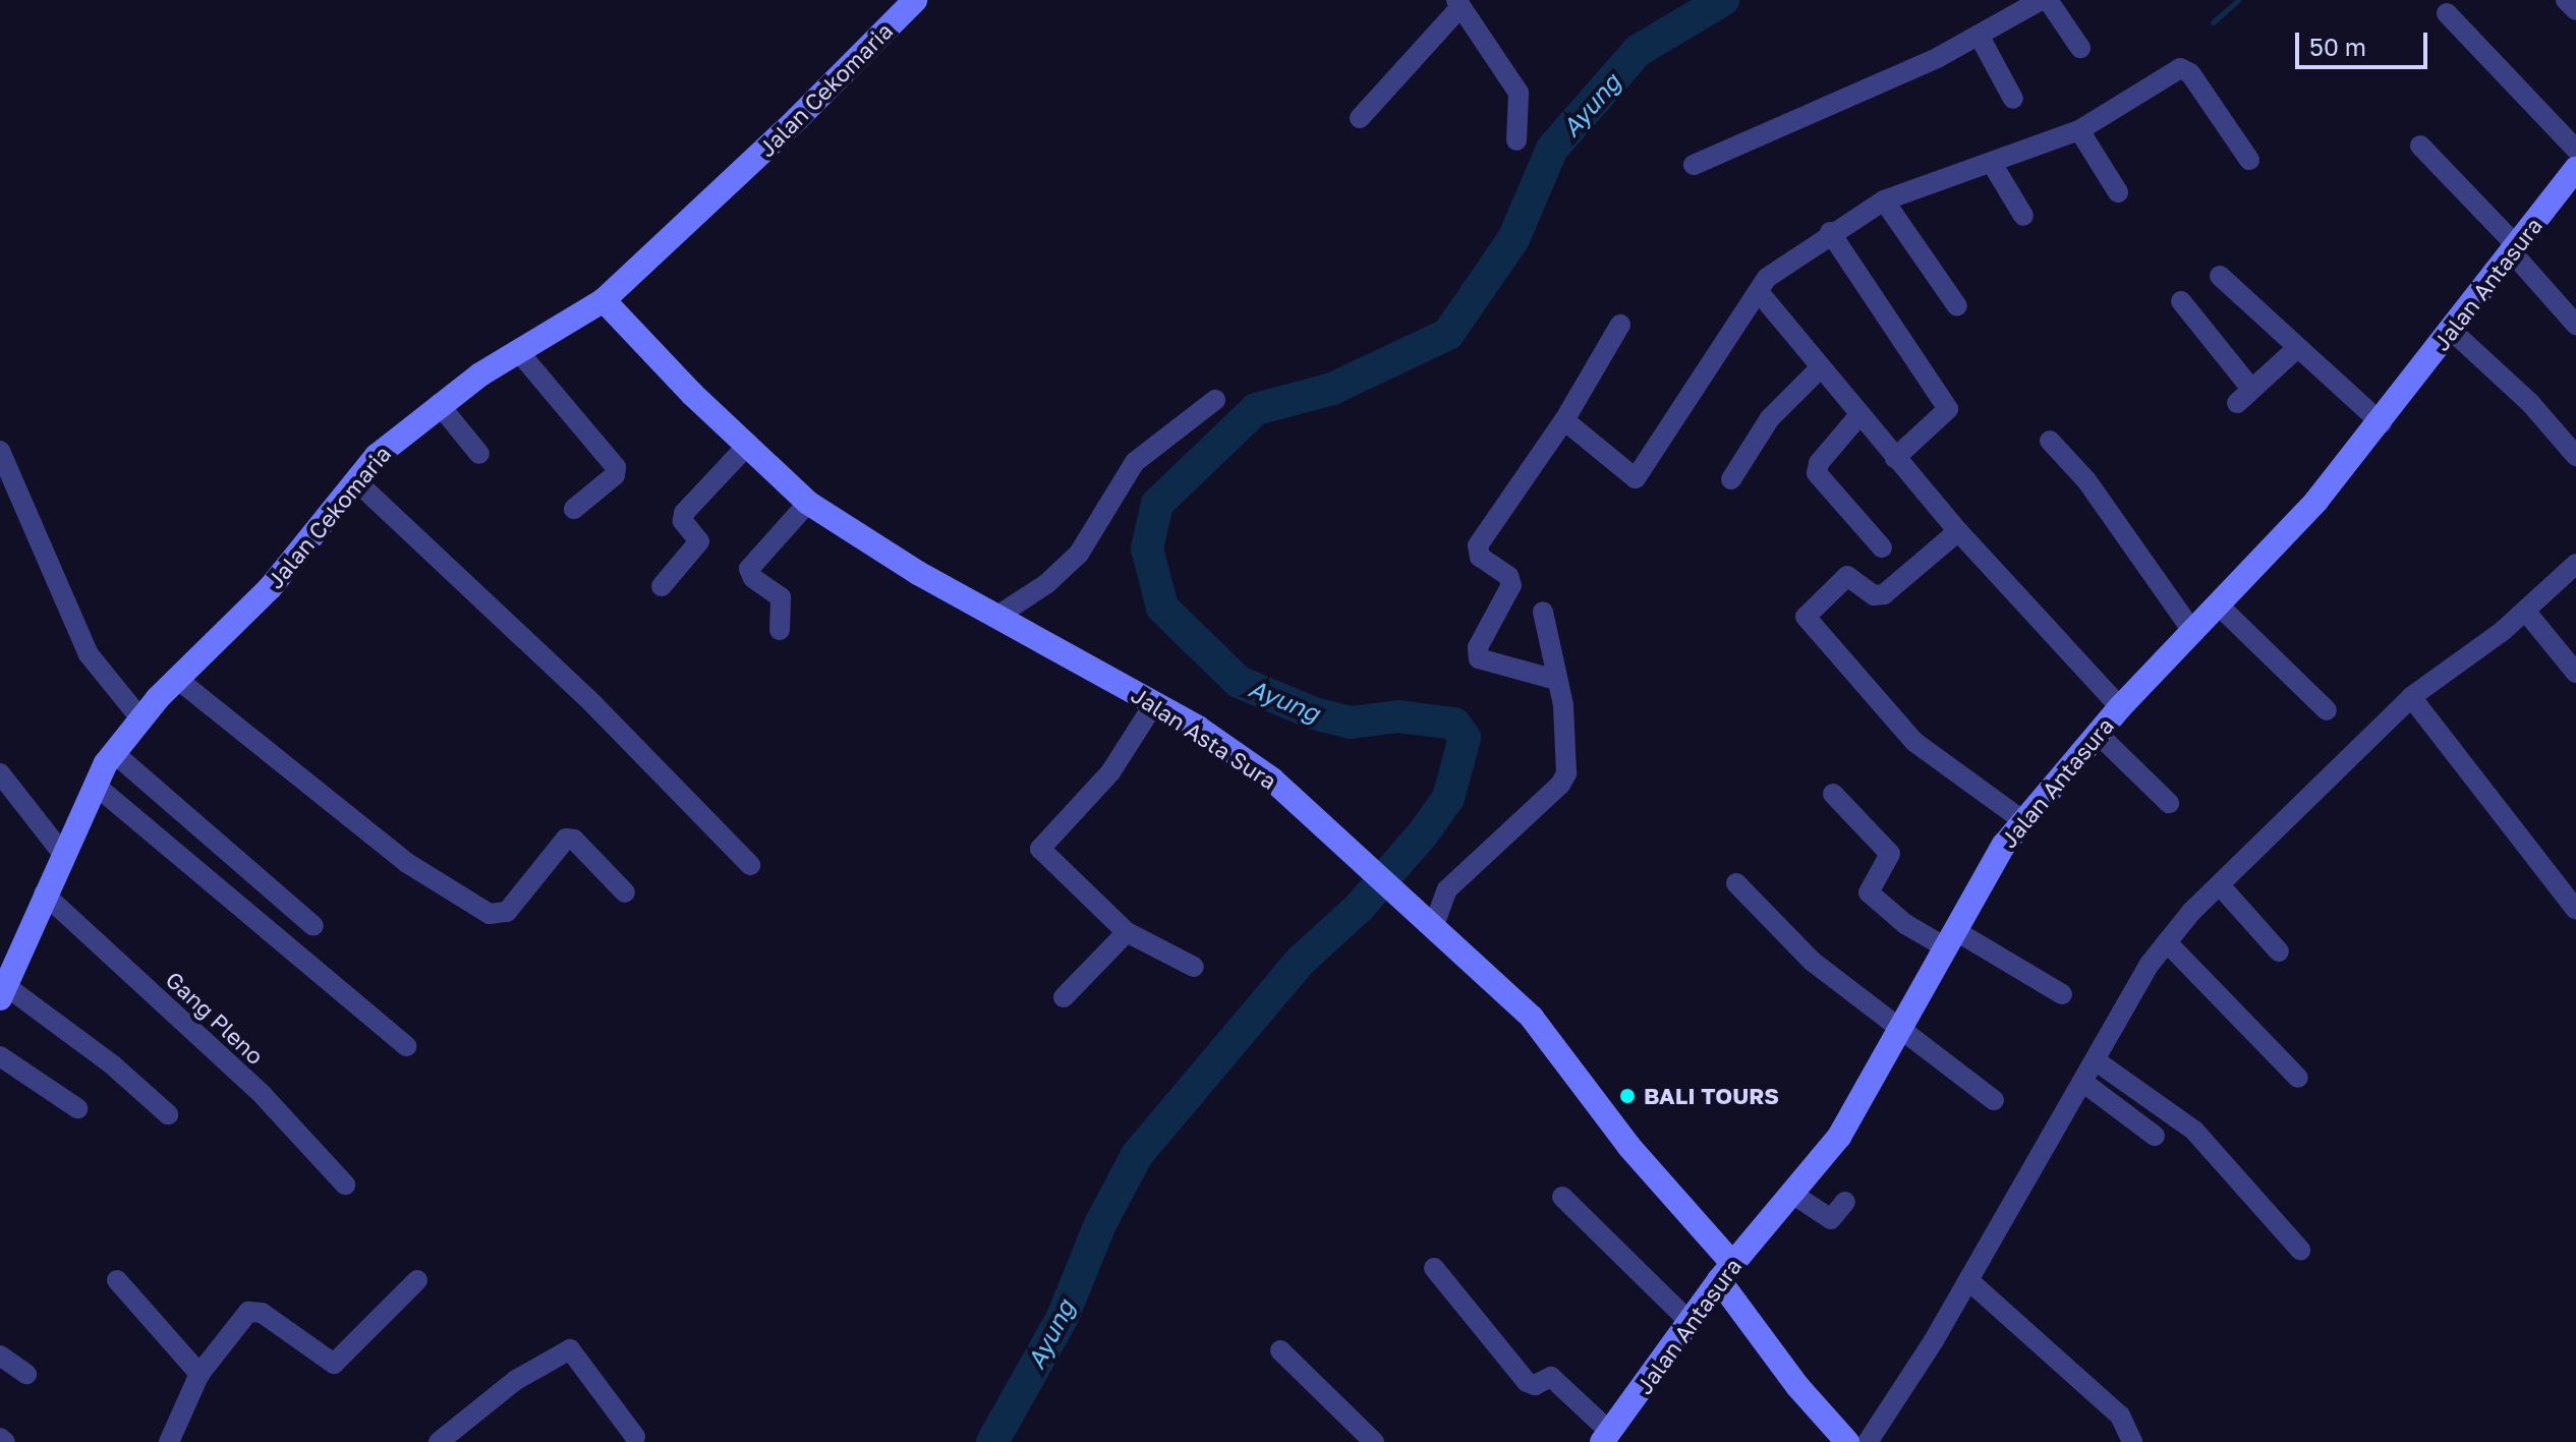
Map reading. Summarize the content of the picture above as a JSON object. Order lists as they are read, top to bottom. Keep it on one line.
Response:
{"streets":{"street":["Jalan Cekomaria","Jalan Antasura","Jalan Asta Sura","Gang Pleno"]},"crossings":[["Jalan Cekomaria","Jalan Asta Sura"],["Jalan Cekomaria","Gang Pleno"],["Jalan Antasura","Jalan Asta Sura"]],"water":["Ayung"],"places":["BALI TOURS"],"scale_bar":"50 m"}
